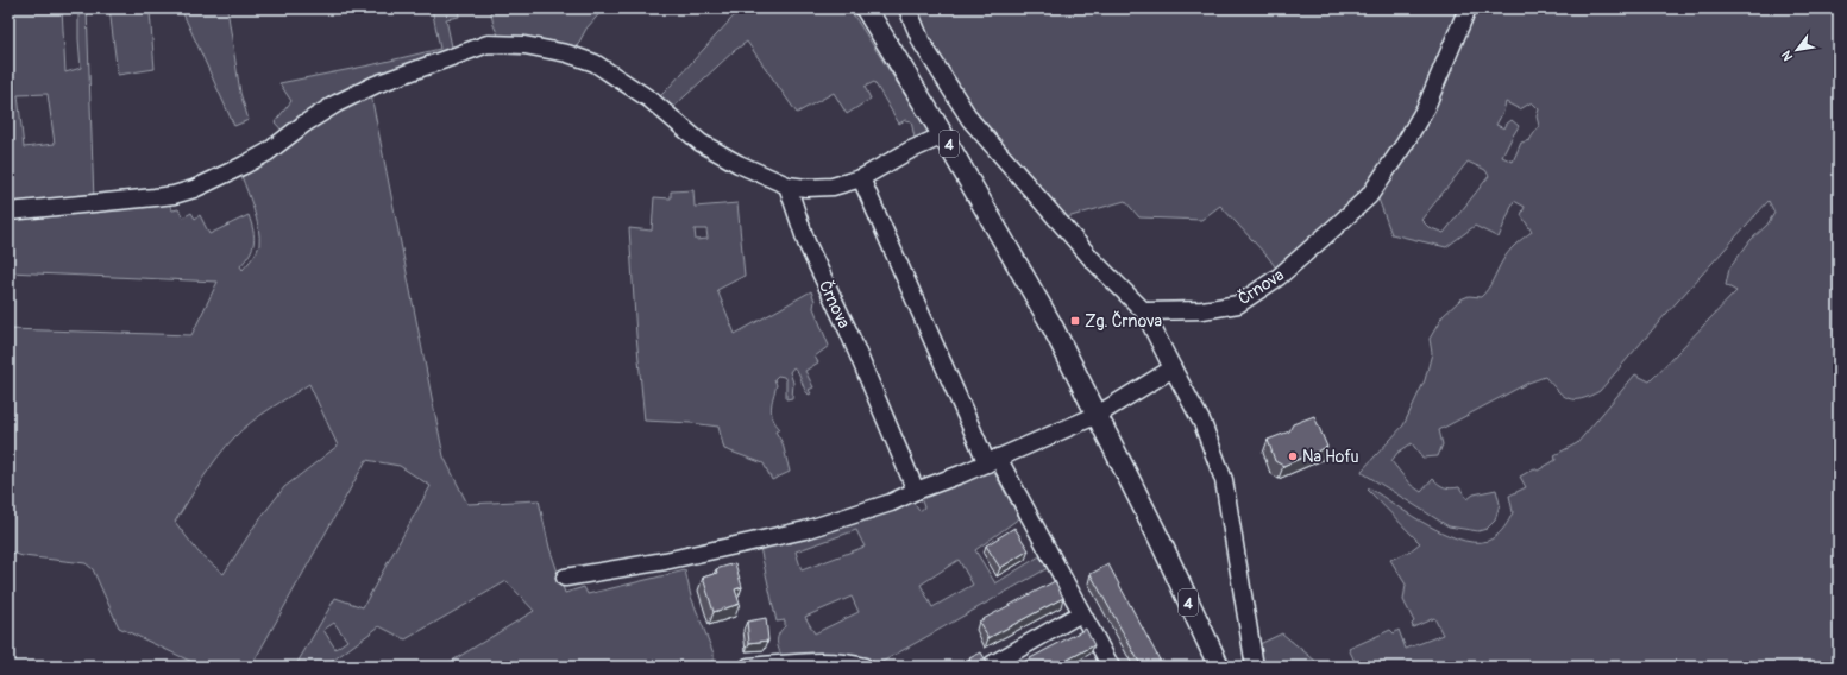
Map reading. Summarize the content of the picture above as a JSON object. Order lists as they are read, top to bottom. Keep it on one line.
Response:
{"streets":{"main road":["4"],"street":["Črnova"]},"places":{"transit":["Zg. Črnova"],"other":["Na Hofu"]},"north":"bottom left"}
